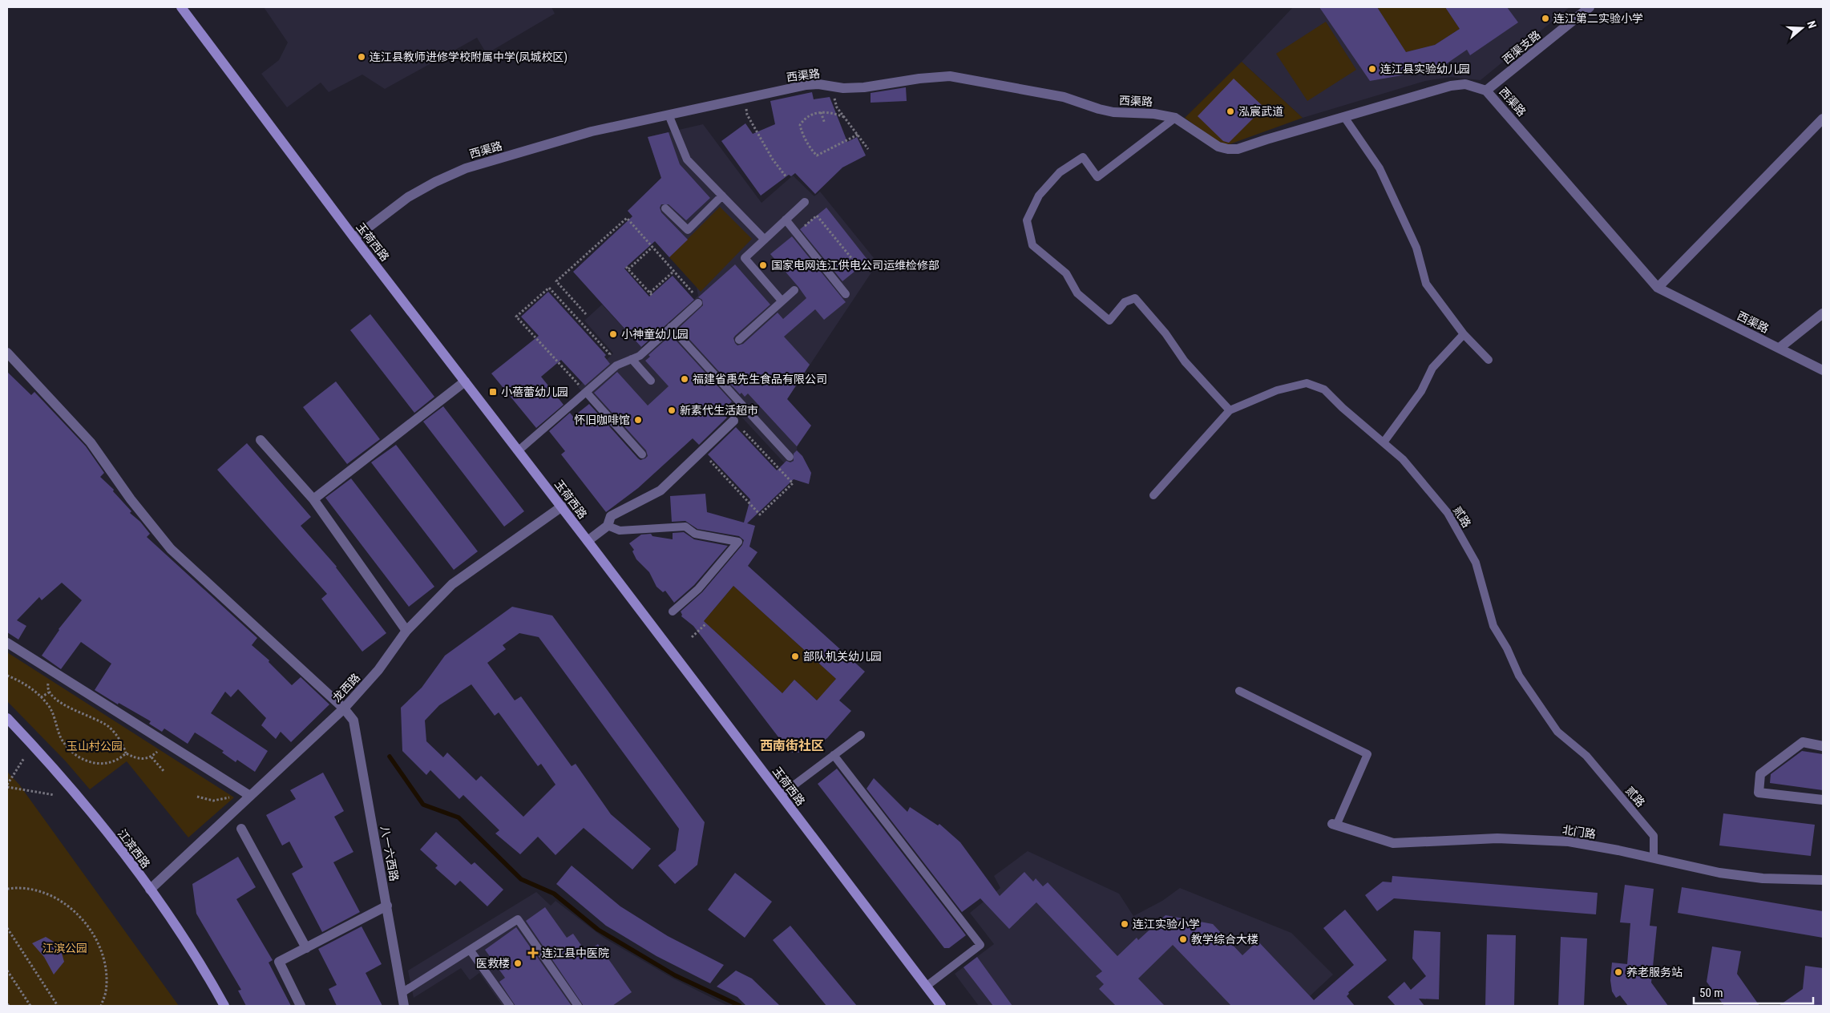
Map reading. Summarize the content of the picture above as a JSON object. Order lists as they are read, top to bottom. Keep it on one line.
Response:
{"streets":{"main road":["玉荷西路","江滨西路"],"street":["西渠支路","西渠路","龙西路","北门路","八一六西路"],"lane":["贰路"]},"crossings":[["西渠支路","西渠路"],["西渠路","玉荷西路"],["玉荷西路","龙西路"],["贰路","北门路"],["龙西路","江滨西路"],["龙西路","八一六西路"]],"districts":["西南街社区"],"parks":["玉山村公园","江滨公园"],"places":{"other":["连江第二实验小学","连江县教师进修学校附属中学(凤城校区)","连江县实验幼儿园","泓宸武道","国家电网连江供电公司运维检修部","小神童幼儿园","福建省禹先生食品有限公司","新素代生活超市","怀旧咖啡馆","部队机关幼儿园","连江实验小学","教学综合大楼","医救楼","养老服务站"],"transit":["小蓓蕾幼儿园"],"health":["连江县中医院"]},"scale_bar":"50 m","north":"right"}
